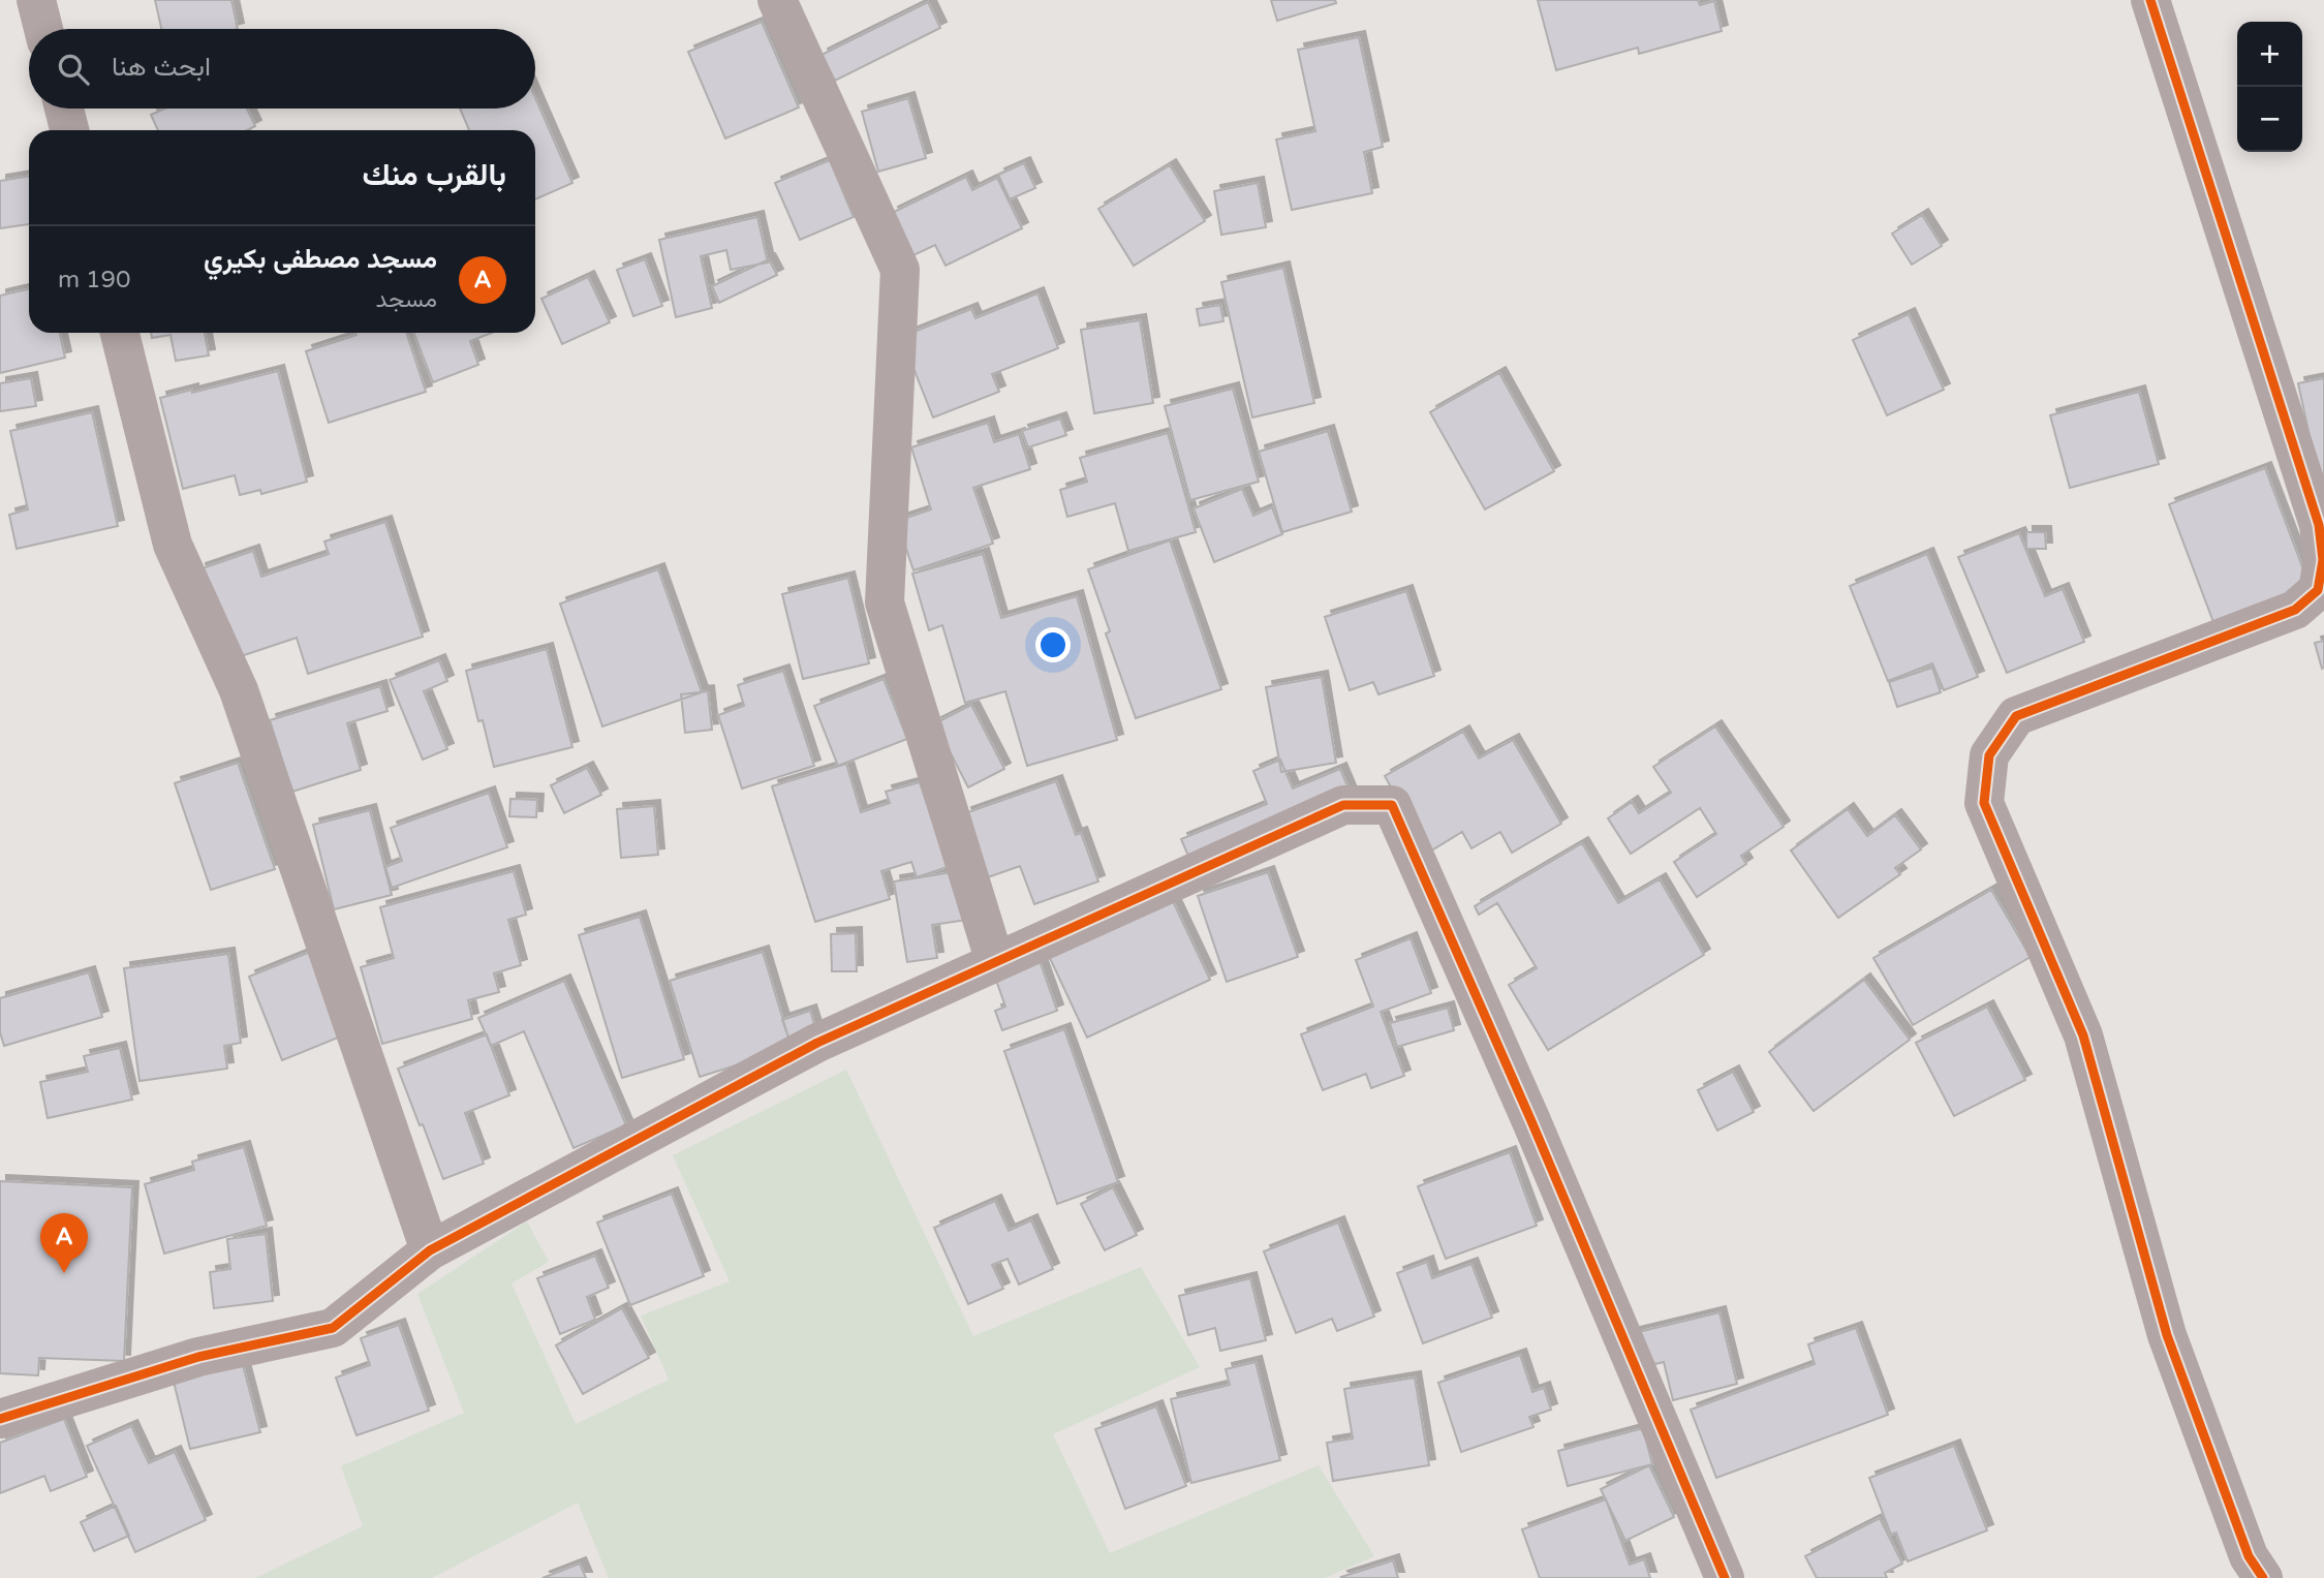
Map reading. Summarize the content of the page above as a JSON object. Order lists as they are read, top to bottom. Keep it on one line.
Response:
{"page":{"map_buttons":["+","−"],"search":"ابحث هنا","heading":"بالقرب منك","list":[{"mark":"A","name":"مسجد مصطفى بكيري","note":"مسجد","value":"190 m"}],"pins":"A"}}
